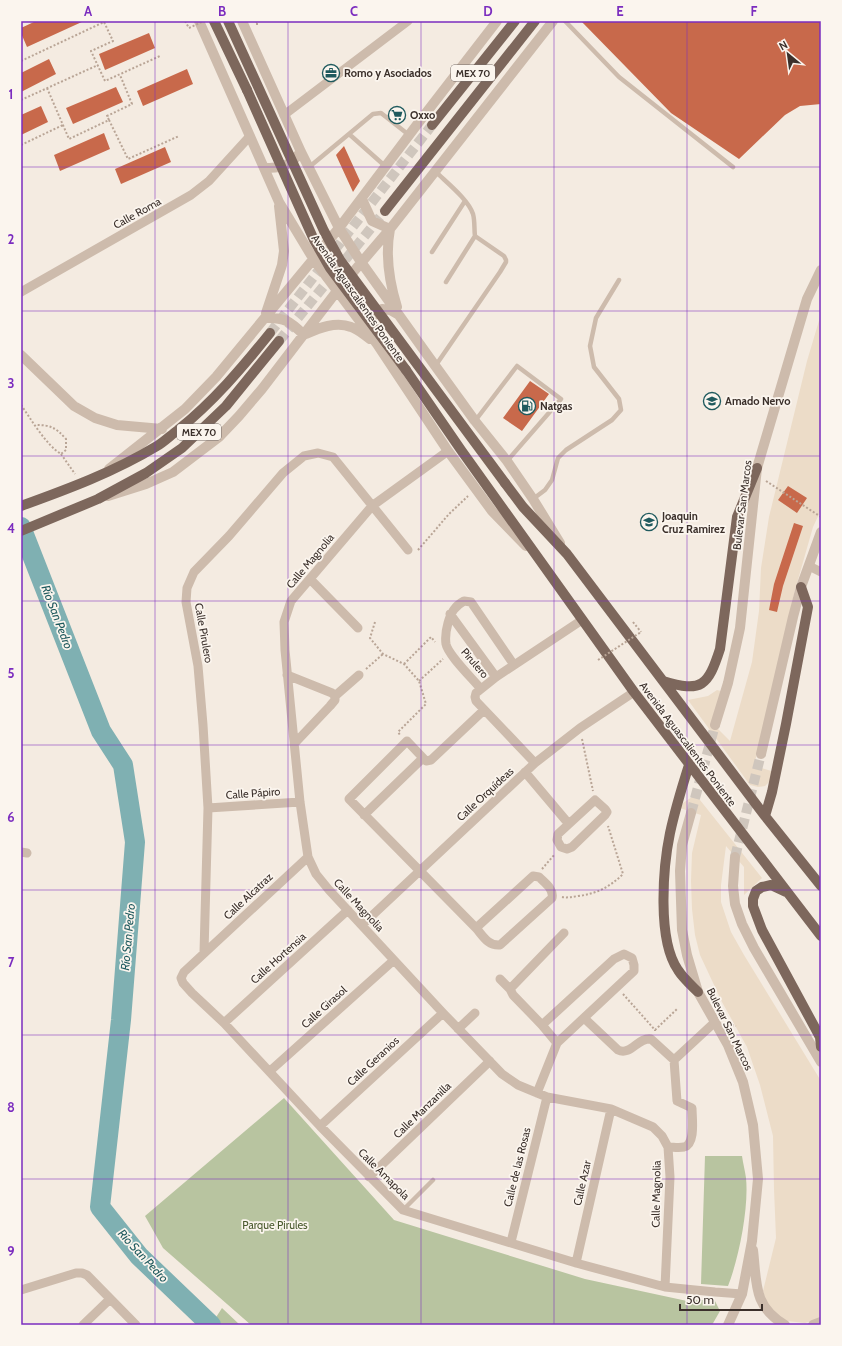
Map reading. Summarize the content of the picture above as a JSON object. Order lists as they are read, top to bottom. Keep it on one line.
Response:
{"streets":{"main road":["MEX 70","Avenida Aguascalientes Poniente"],"street":["Calle Roma","Bulevar San Marcos","Calle Magnolia","Calle Pirulero","Pirulero","Calle Pápiro","Calle Orquídeas","Calle Alcatraz","Calle Hortensia","Calle Girasol","Calle Geranios","Calle Manzanilla","Calle de las Rosas","Calle Amapola","Calle Azar"]},"crossings":[["MEX 70","Avenida Aguascalientes Poniente"],["Calle Roma","Avenida Aguascalientes Poniente"],["Avenida Aguascalientes Poniente","Calle Magnolia"],["Avenida Aguascalientes Poniente","Pirulero"],["Avenida Aguascalientes Poniente","Calle Orquídeas"],["Bulevar San Marcos","Calle Amapola"],["Calle Magnolia","Calle Pirulero"],["Calle Magnolia","Calle Pápiro"],["Calle Magnolia","Calle Orquídeas"],["Calle Magnolia","Calle Alcatraz"],["Calle Magnolia","Calle Hortensia"],["Calle Magnolia","Calle Girasol"],["Calle Magnolia","Calle Geranios"],["Calle Magnolia","Calle Manzanilla"],["Calle Magnolia","Calle de las Rosas"],["Calle Magnolia","Calle Amapola"],["Calle Magnolia","Calle Azar"],["Calle Pirulero","Calle Pápiro"],["Calle Pirulero","Calle Alcatraz"],["Calle Pirulero","Calle Amapola"],["Calle Alcatraz","Calle Amapola"],["Calle Hortensia","Calle Amapola"],["Calle Girasol","Calle Amapola"],["Calle Geranios","Calle Amapola"],["Calle Manzanilla","Calle Amapola"],["Calle de las Rosas","Calle Amapola"],["Calle Amapola","Calle Azar"]],"water":["Río San Pedro"],"parks":["Parque Pirules"],"places":{"office":["Romo y Asociados"],"supermarket":["Oxxo"],"school or university":["Amado Nervo","Joaquin Cruz Ramirez"],"fuel station":["Natgas"]},"scale_bar":"50 m","north":"top left","grid":{"columns":["A","B","C","D","E","F"],"rows":["1","2","3","4","5","6","7","8","9"]}}
